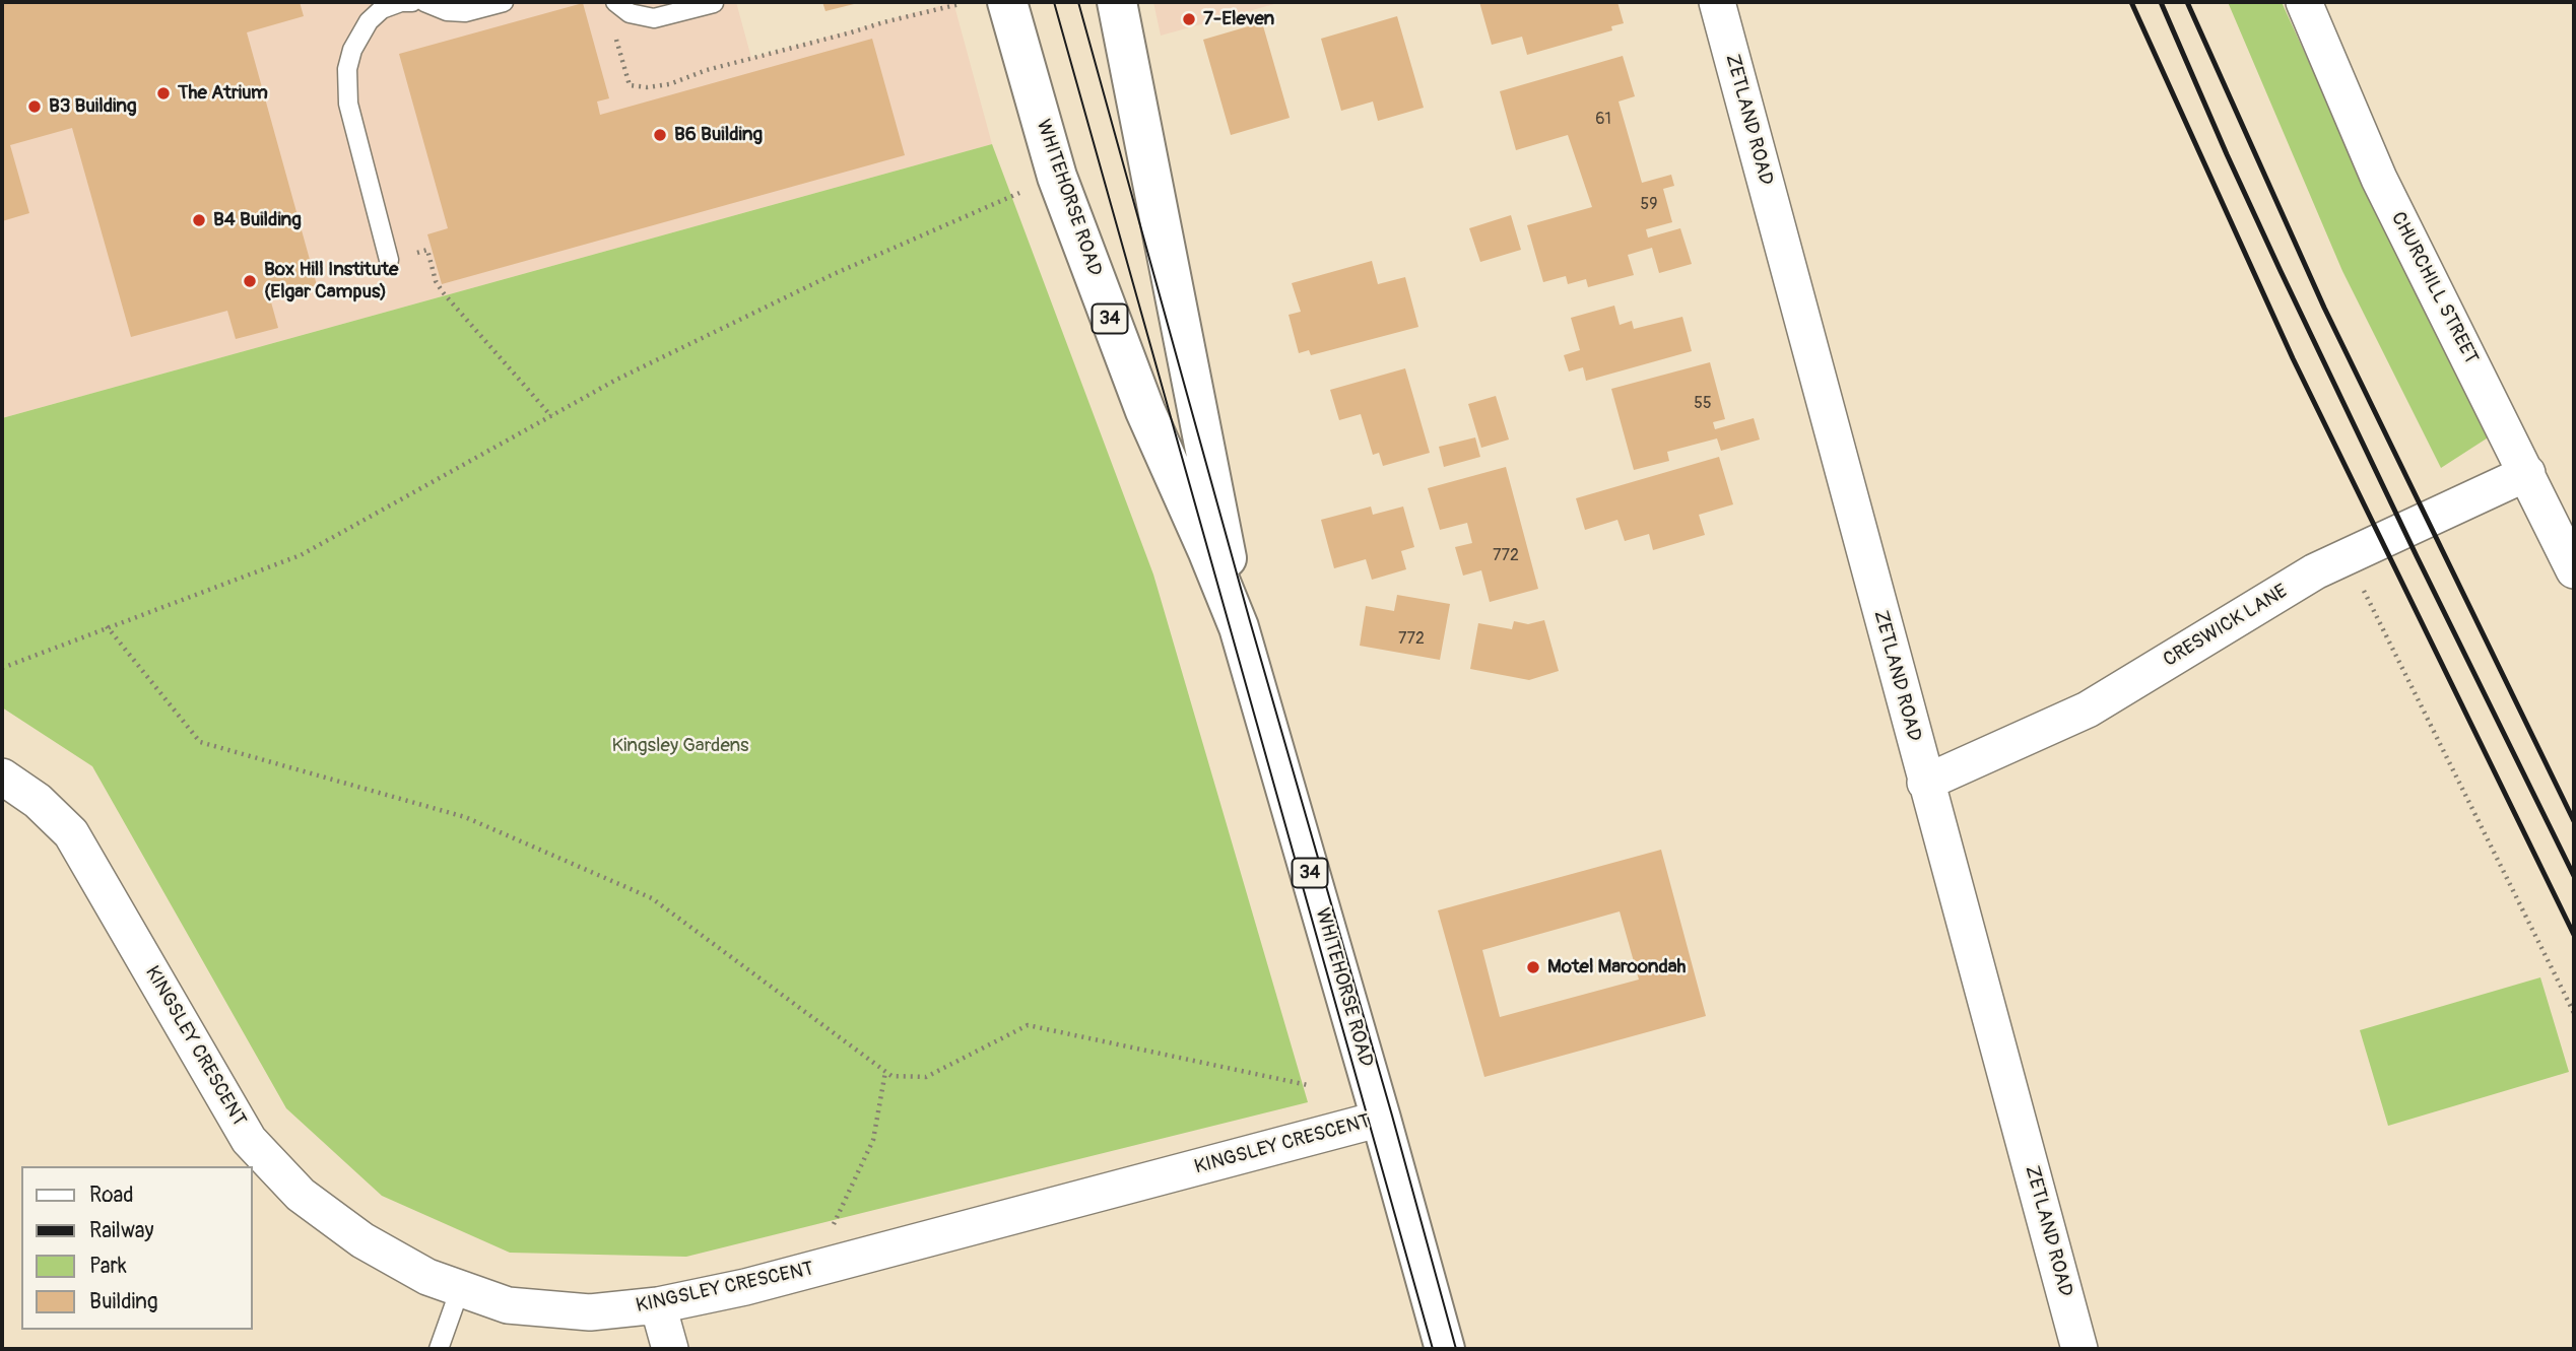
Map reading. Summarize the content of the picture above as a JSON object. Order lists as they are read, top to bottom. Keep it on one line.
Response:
{"streets":{"main road":["WHITEHORSE ROAD","34"],"street":["ZETLAND ROAD","CHURCHILL STREET","CRESWICK LANE","KINGSLEY CRESCENT"]},"crossings":[["ZETLAND ROAD","CRESWICK LANE"],["WHITEHORSE ROAD","KINGSLEY CRESCENT"],["CHURCHILL STREET","CRESWICK LANE"]],"parks":["Kingsley Gardens"],"places":["7-Eleven","The Atrium","B3 Building","B6 Building","B4 Building","Box Hill Institute (Elgar Campus)","Motel Maroondah"],"house_numbers":["61","59","55","772","772"],"legend":["Road","Railway","Park","Building"]}
